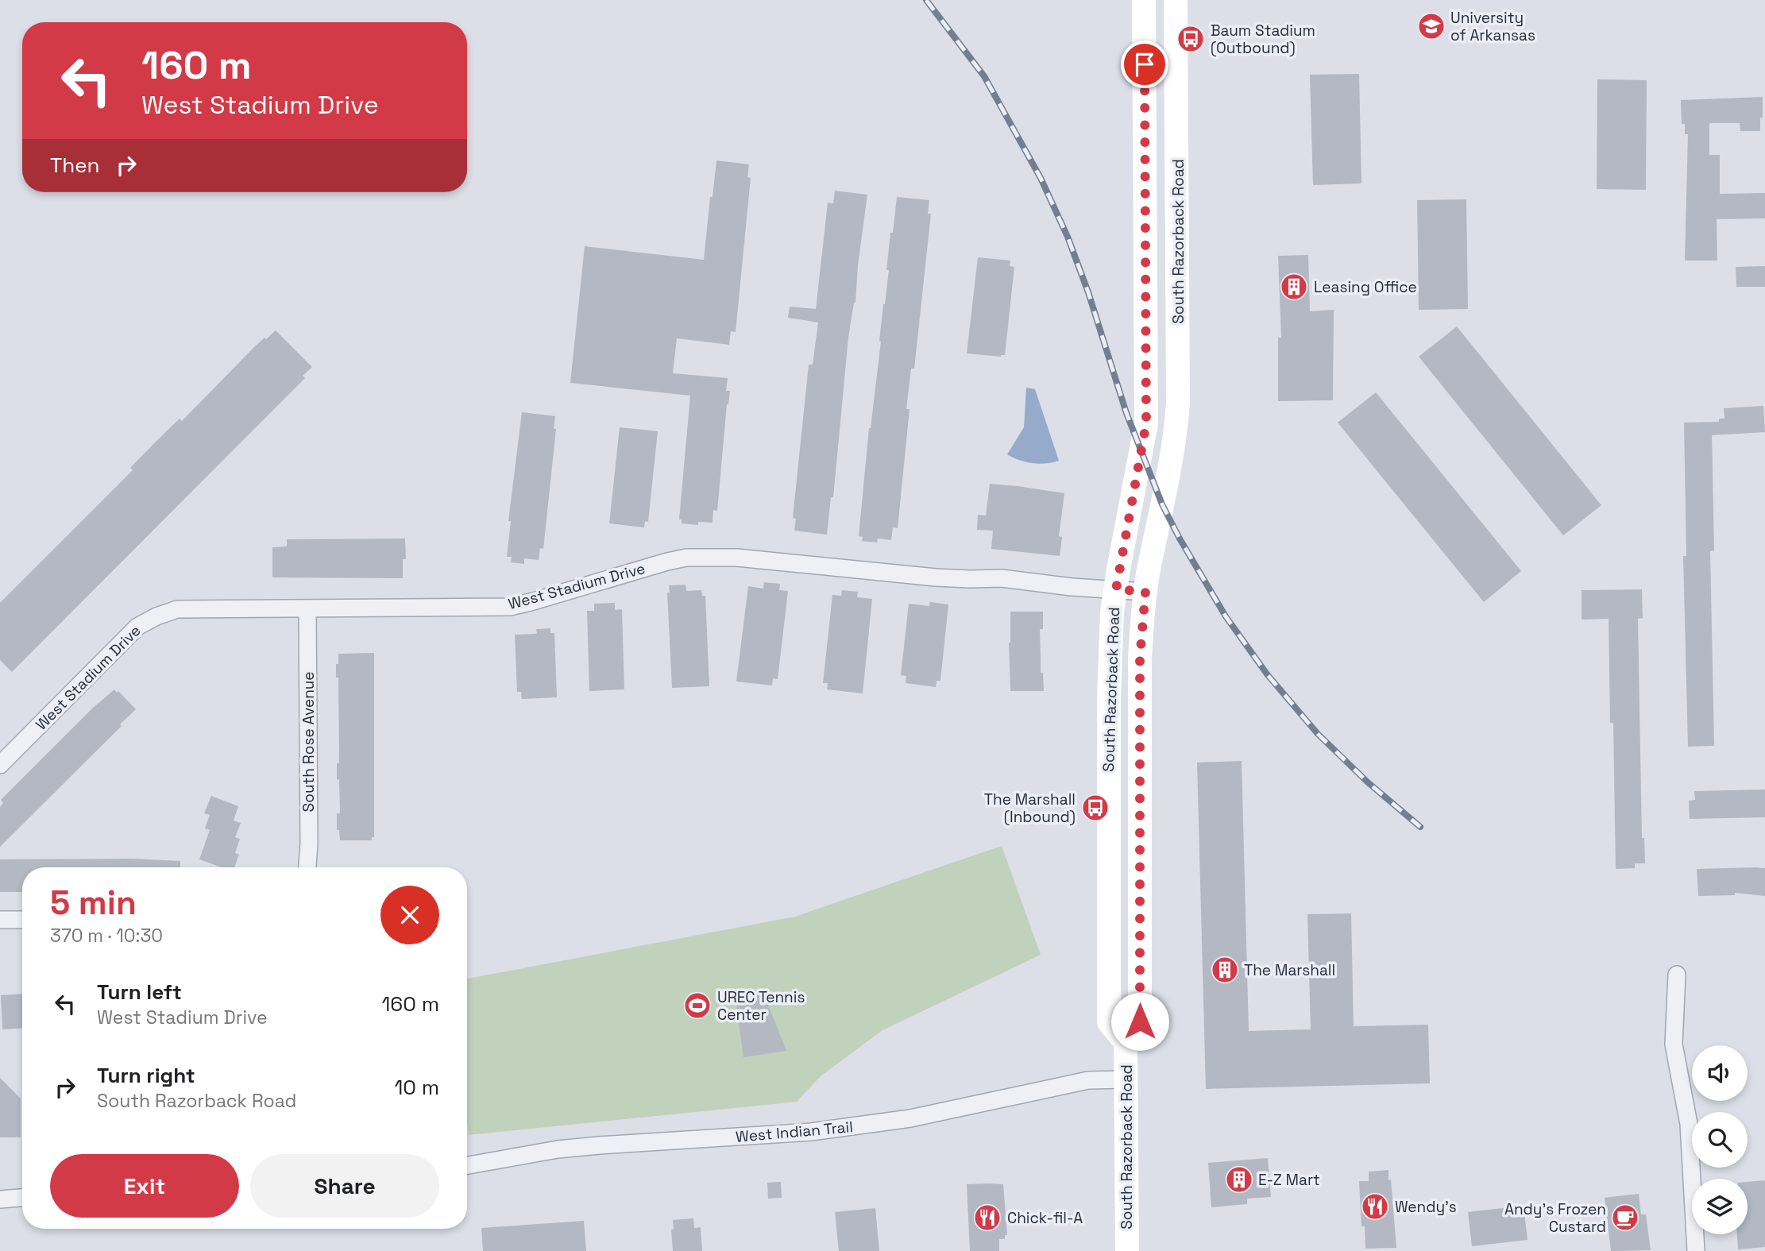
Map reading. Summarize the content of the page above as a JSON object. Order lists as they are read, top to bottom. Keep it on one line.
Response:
{"streets":{"main road":["South Razorback Road"],"street":["West Stadium Drive","South Rose Avenue","West Indian Trail"]},"crossings":[["South Razorback Road","West Stadium Drive"],["South Razorback Road","West Indian Trail"],["West Stadium Drive","South Rose Avenue"]],"places":{"school or university":["University of Arkansas"],"bus stop":["Baum Stadium (Outbound)","The Marshall (Inbound)"],"building":["Leasing Office","The Marshall","E-Z Mart"],"sports":["UREC Tennis Center"],"restaurant":["Wendy's","Chick-fil-A"],"cafe":["Andy's Frozen Custard"]},"page":{"turn":["160 m","West Stadium Drive"],"then":"Then","heading":["5 min","370 m · 10:30"],"list":[{"name":"Turn left","note":"West Stadium Drive","value":"160 m"},{"name":"Turn right","note":"South Razorback Road","value":"10 m"}],"buttons":["Exit","Share"]}}
